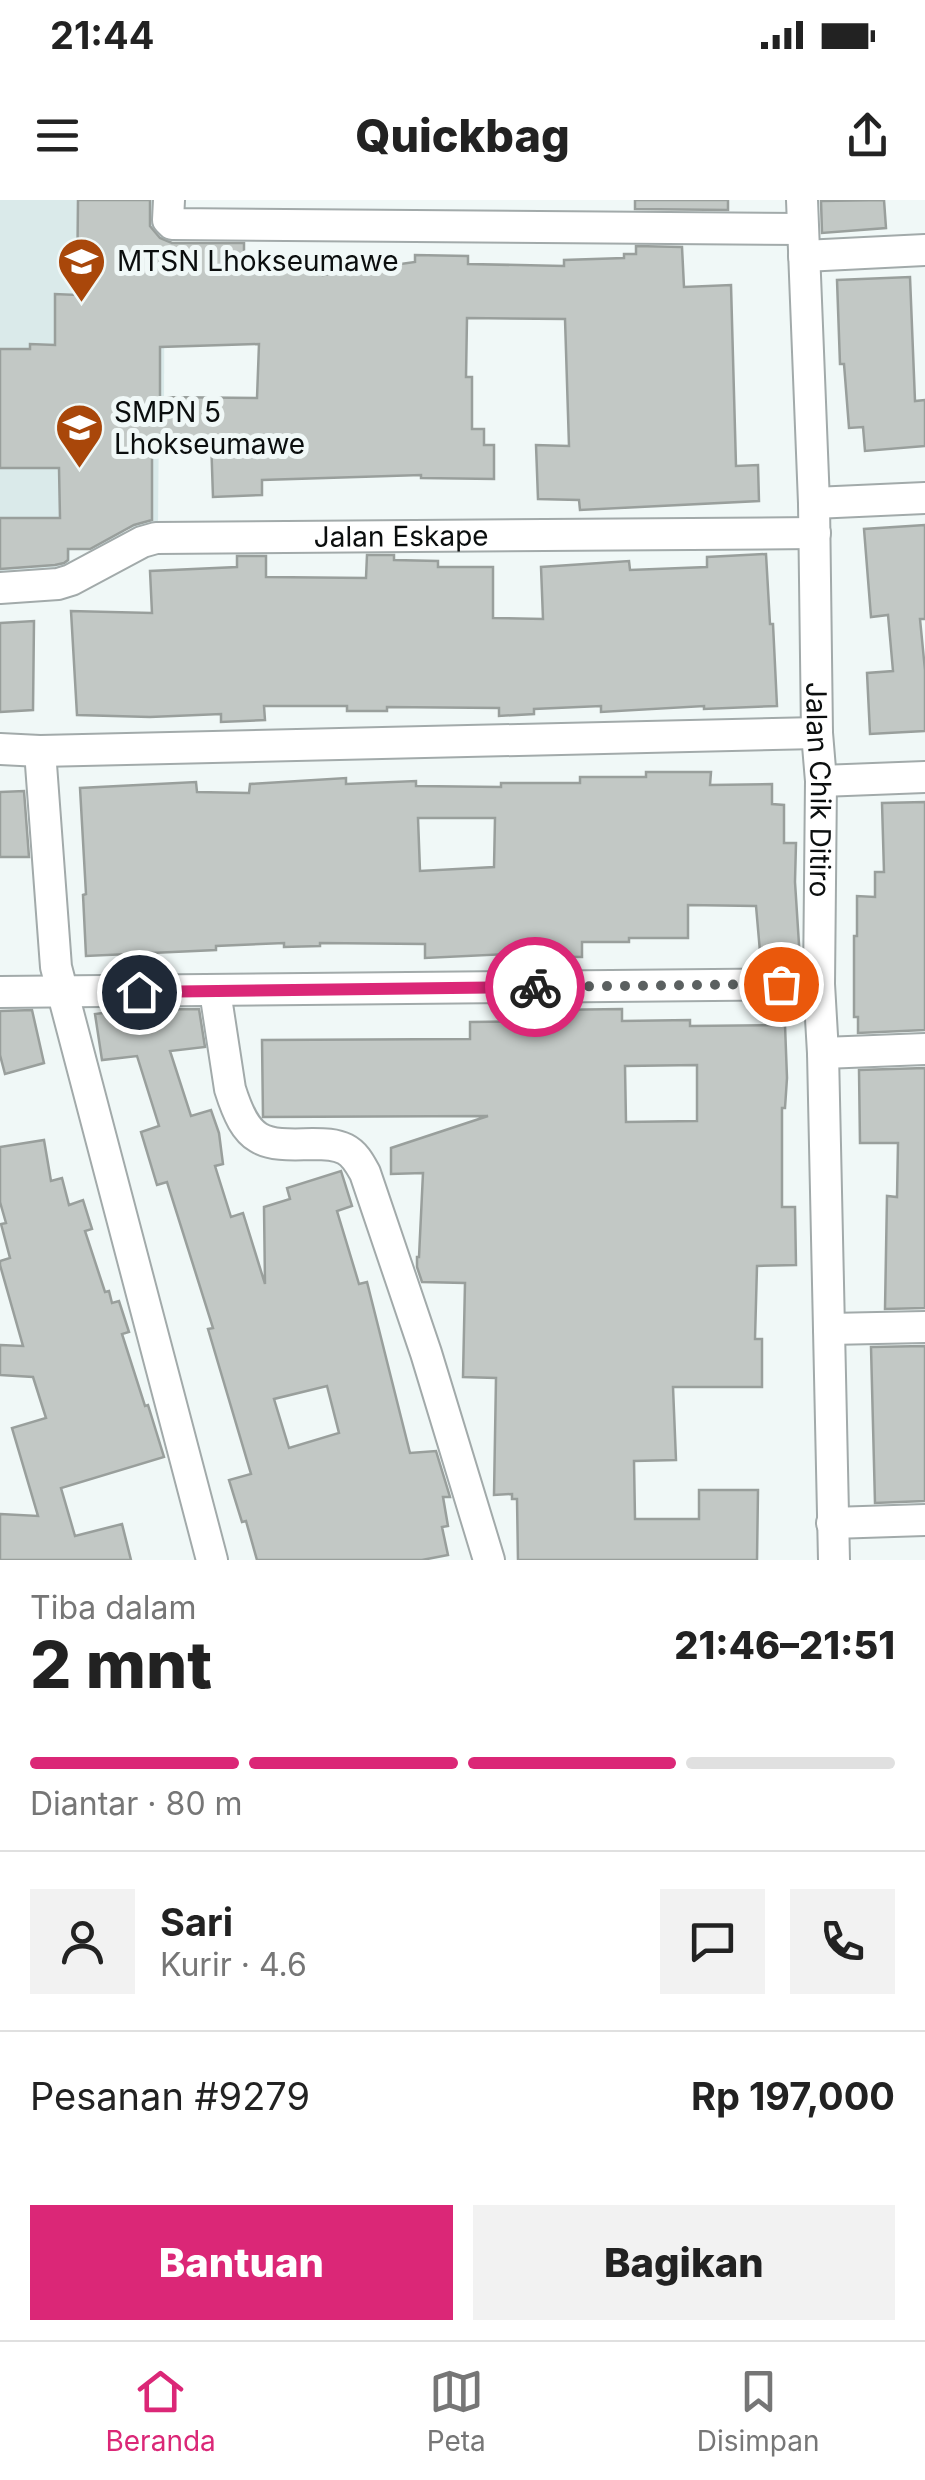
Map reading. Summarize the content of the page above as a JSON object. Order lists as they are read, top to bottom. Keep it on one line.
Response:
{"streets":{"street":["Jalan Eskape","Jalan Chik Ditiro"]},"crossings":[["Jalan Eskape","Jalan Chik Ditiro"]],"places":{"school or university":["MTSN Lhokseumawe","SMPN 5 Lhokseumawe"]},"page":{"status":"21:44","header":"Quickbag","heading":["2 mnt","Tiba dalam","21:46–21:51"],"panel":["Sari","Kurir · 4.6","Pesanan #9279","Rp 197,000"],"bar":"Diantar · 80 m","buttons":["Bantuan","Bagikan"],"tabs":["Beranda","Peta","Disimpan"]}}
